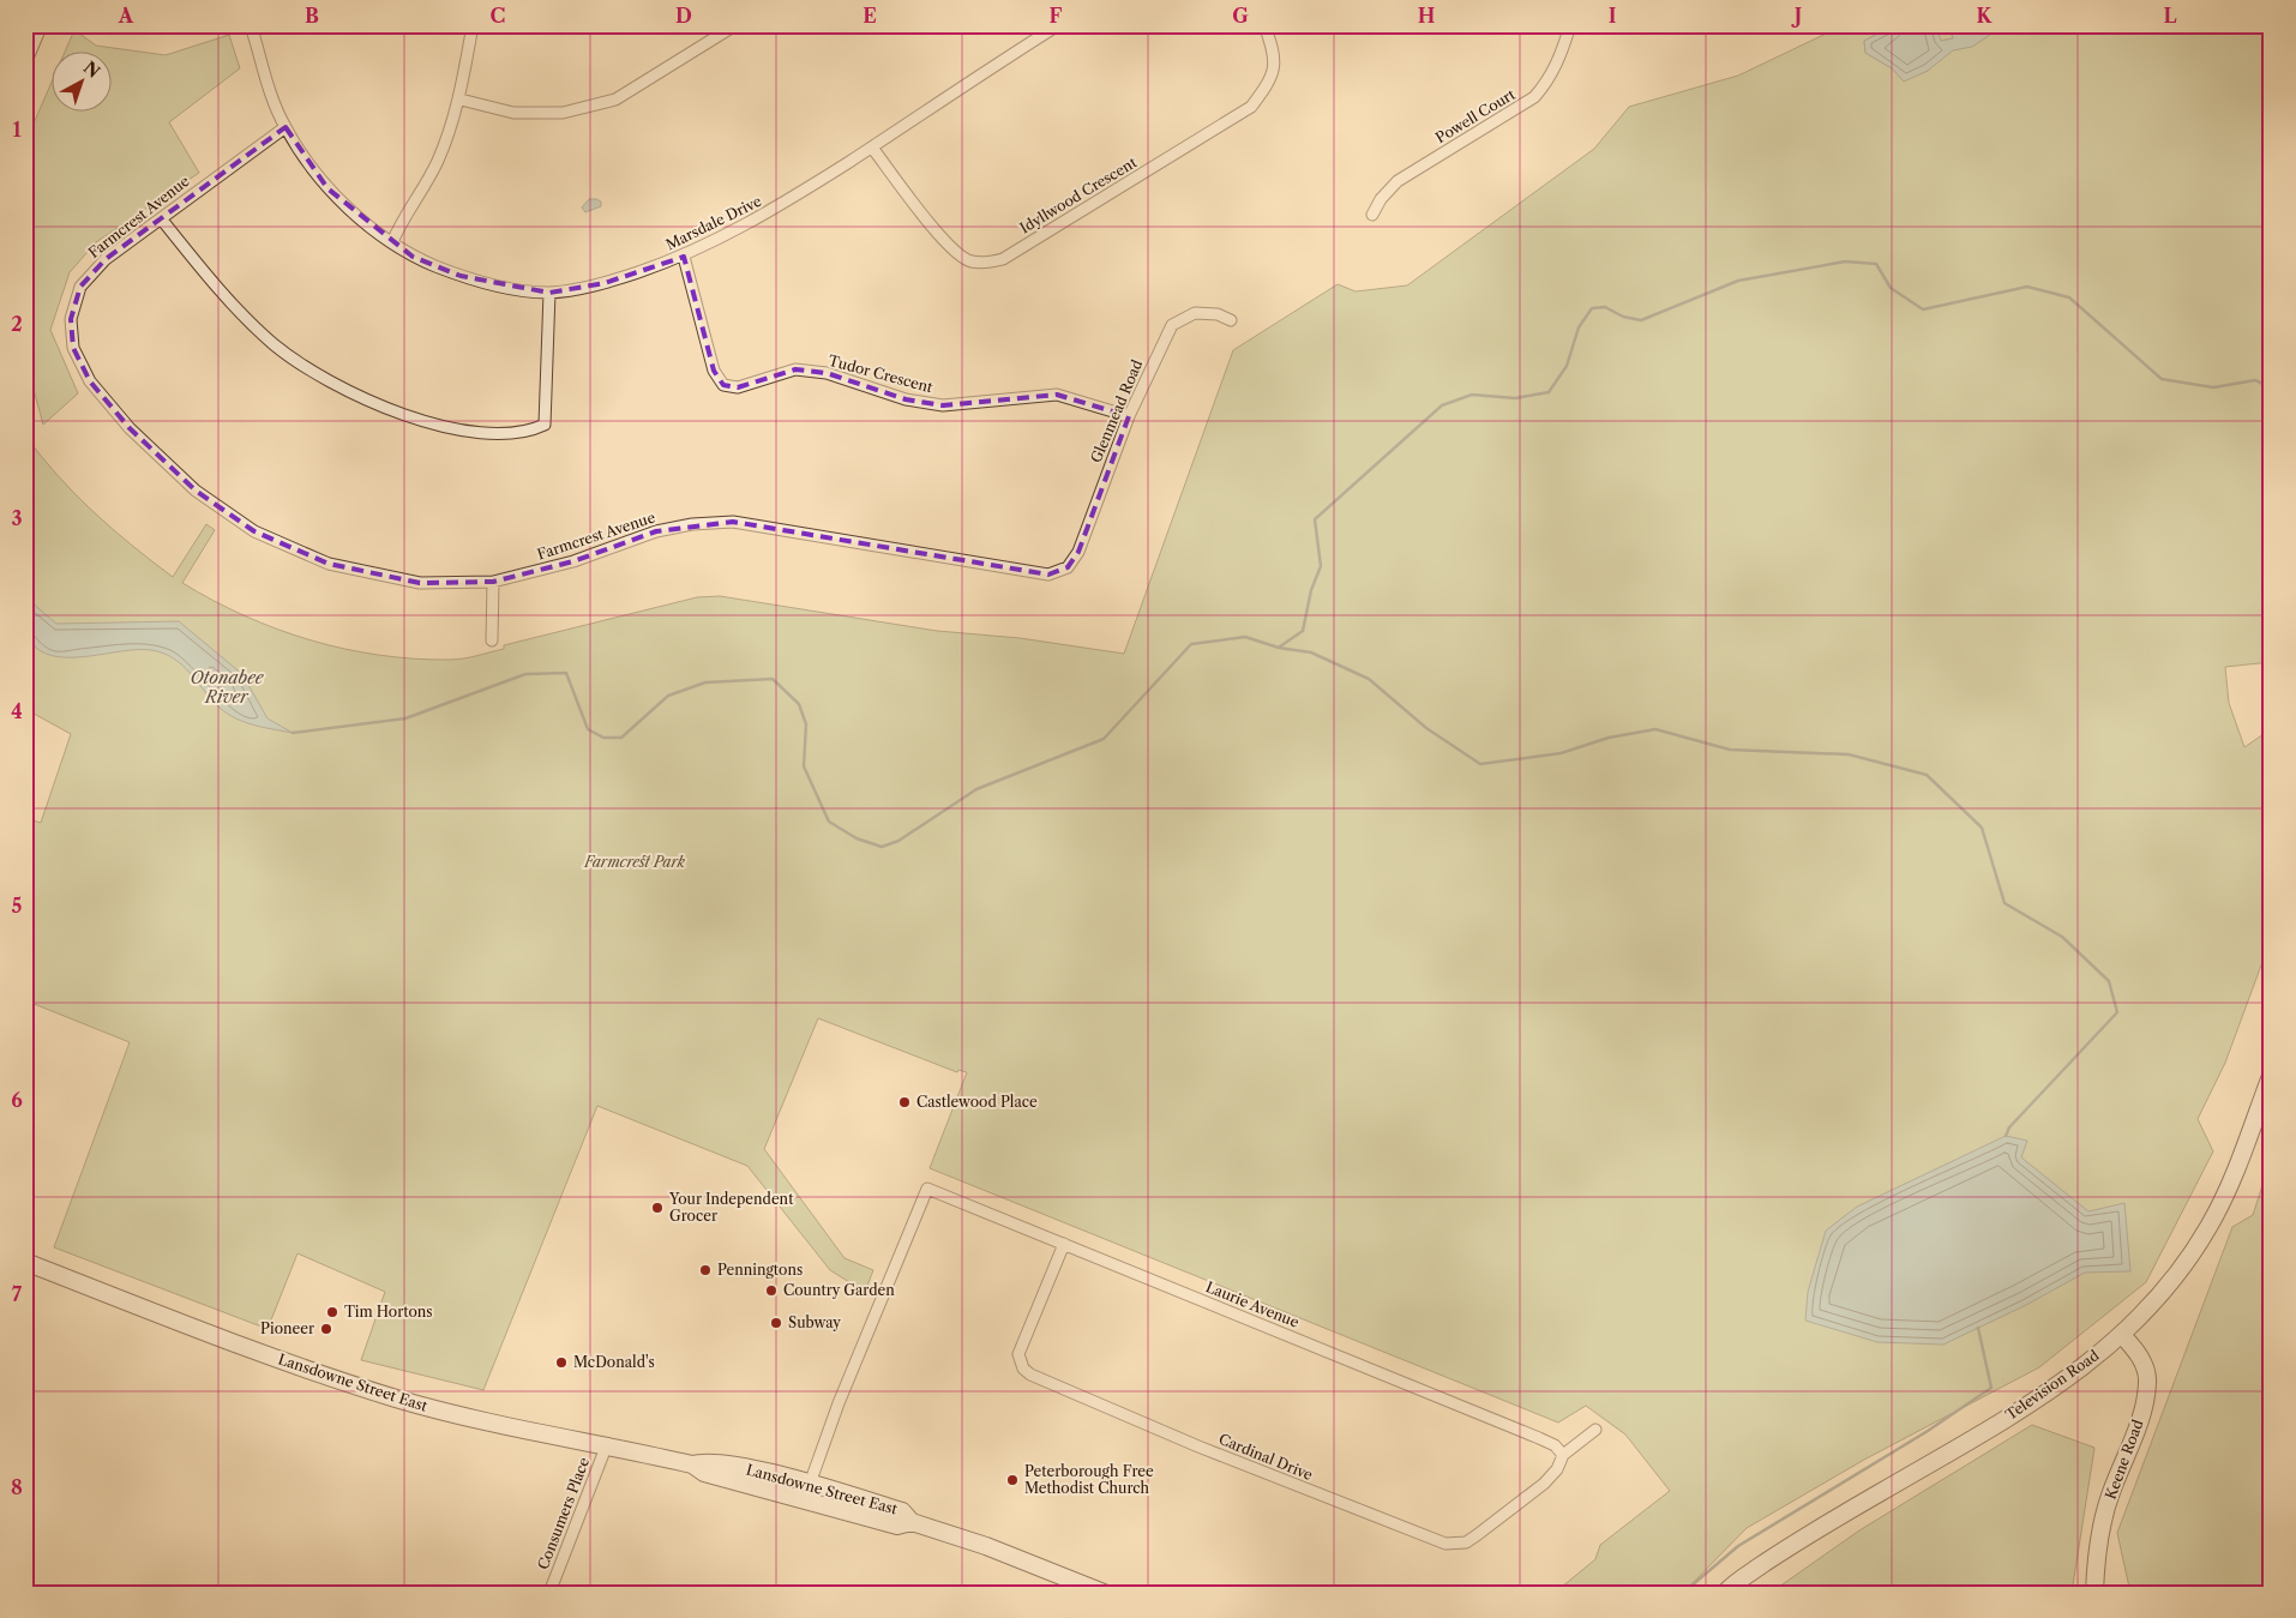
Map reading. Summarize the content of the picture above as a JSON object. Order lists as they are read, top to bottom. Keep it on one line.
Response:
{"streets":{"main road":["Lansdowne Street East","Television Road","Keene Road"],"street":["Powell Court","Idyllwood Crescent","Farmcrest Avenue","Marsdale Drive","Tudor Crescent","Glenmead Road","Laurie Avenue","Cardinal Drive","Consumers Place"]},"crossings":[["Idyllwood Crescent","Marsdale Drive"],["Farmcrest Avenue","Marsdale Drive"],["Farmcrest Avenue","Glenmead Road"],["Marsdale Drive","Tudor Crescent"],["Tudor Crescent","Glenmead Road"],["Laurie Avenue","Lansdowne Street East"],["Laurie Avenue","Cardinal Drive"],["Lansdowne Street East","Consumers Place"],["Television Road","Keene Road"]],"water":["Otonabee River"],"parks":["Farmcrest Park"],"places":["Castlewood Place","Your Independent Grocer","Penningtons","Country Garden","Tim Hortons","Subway","Pioneer","McDonald's","Peterborough Free Methodist Church"],"north":"top right","grid":{"columns":["A","B","C","D","E","F","G","H","I","J","K","L"],"rows":["1","2","3","4","5","6","7","8"]}}
